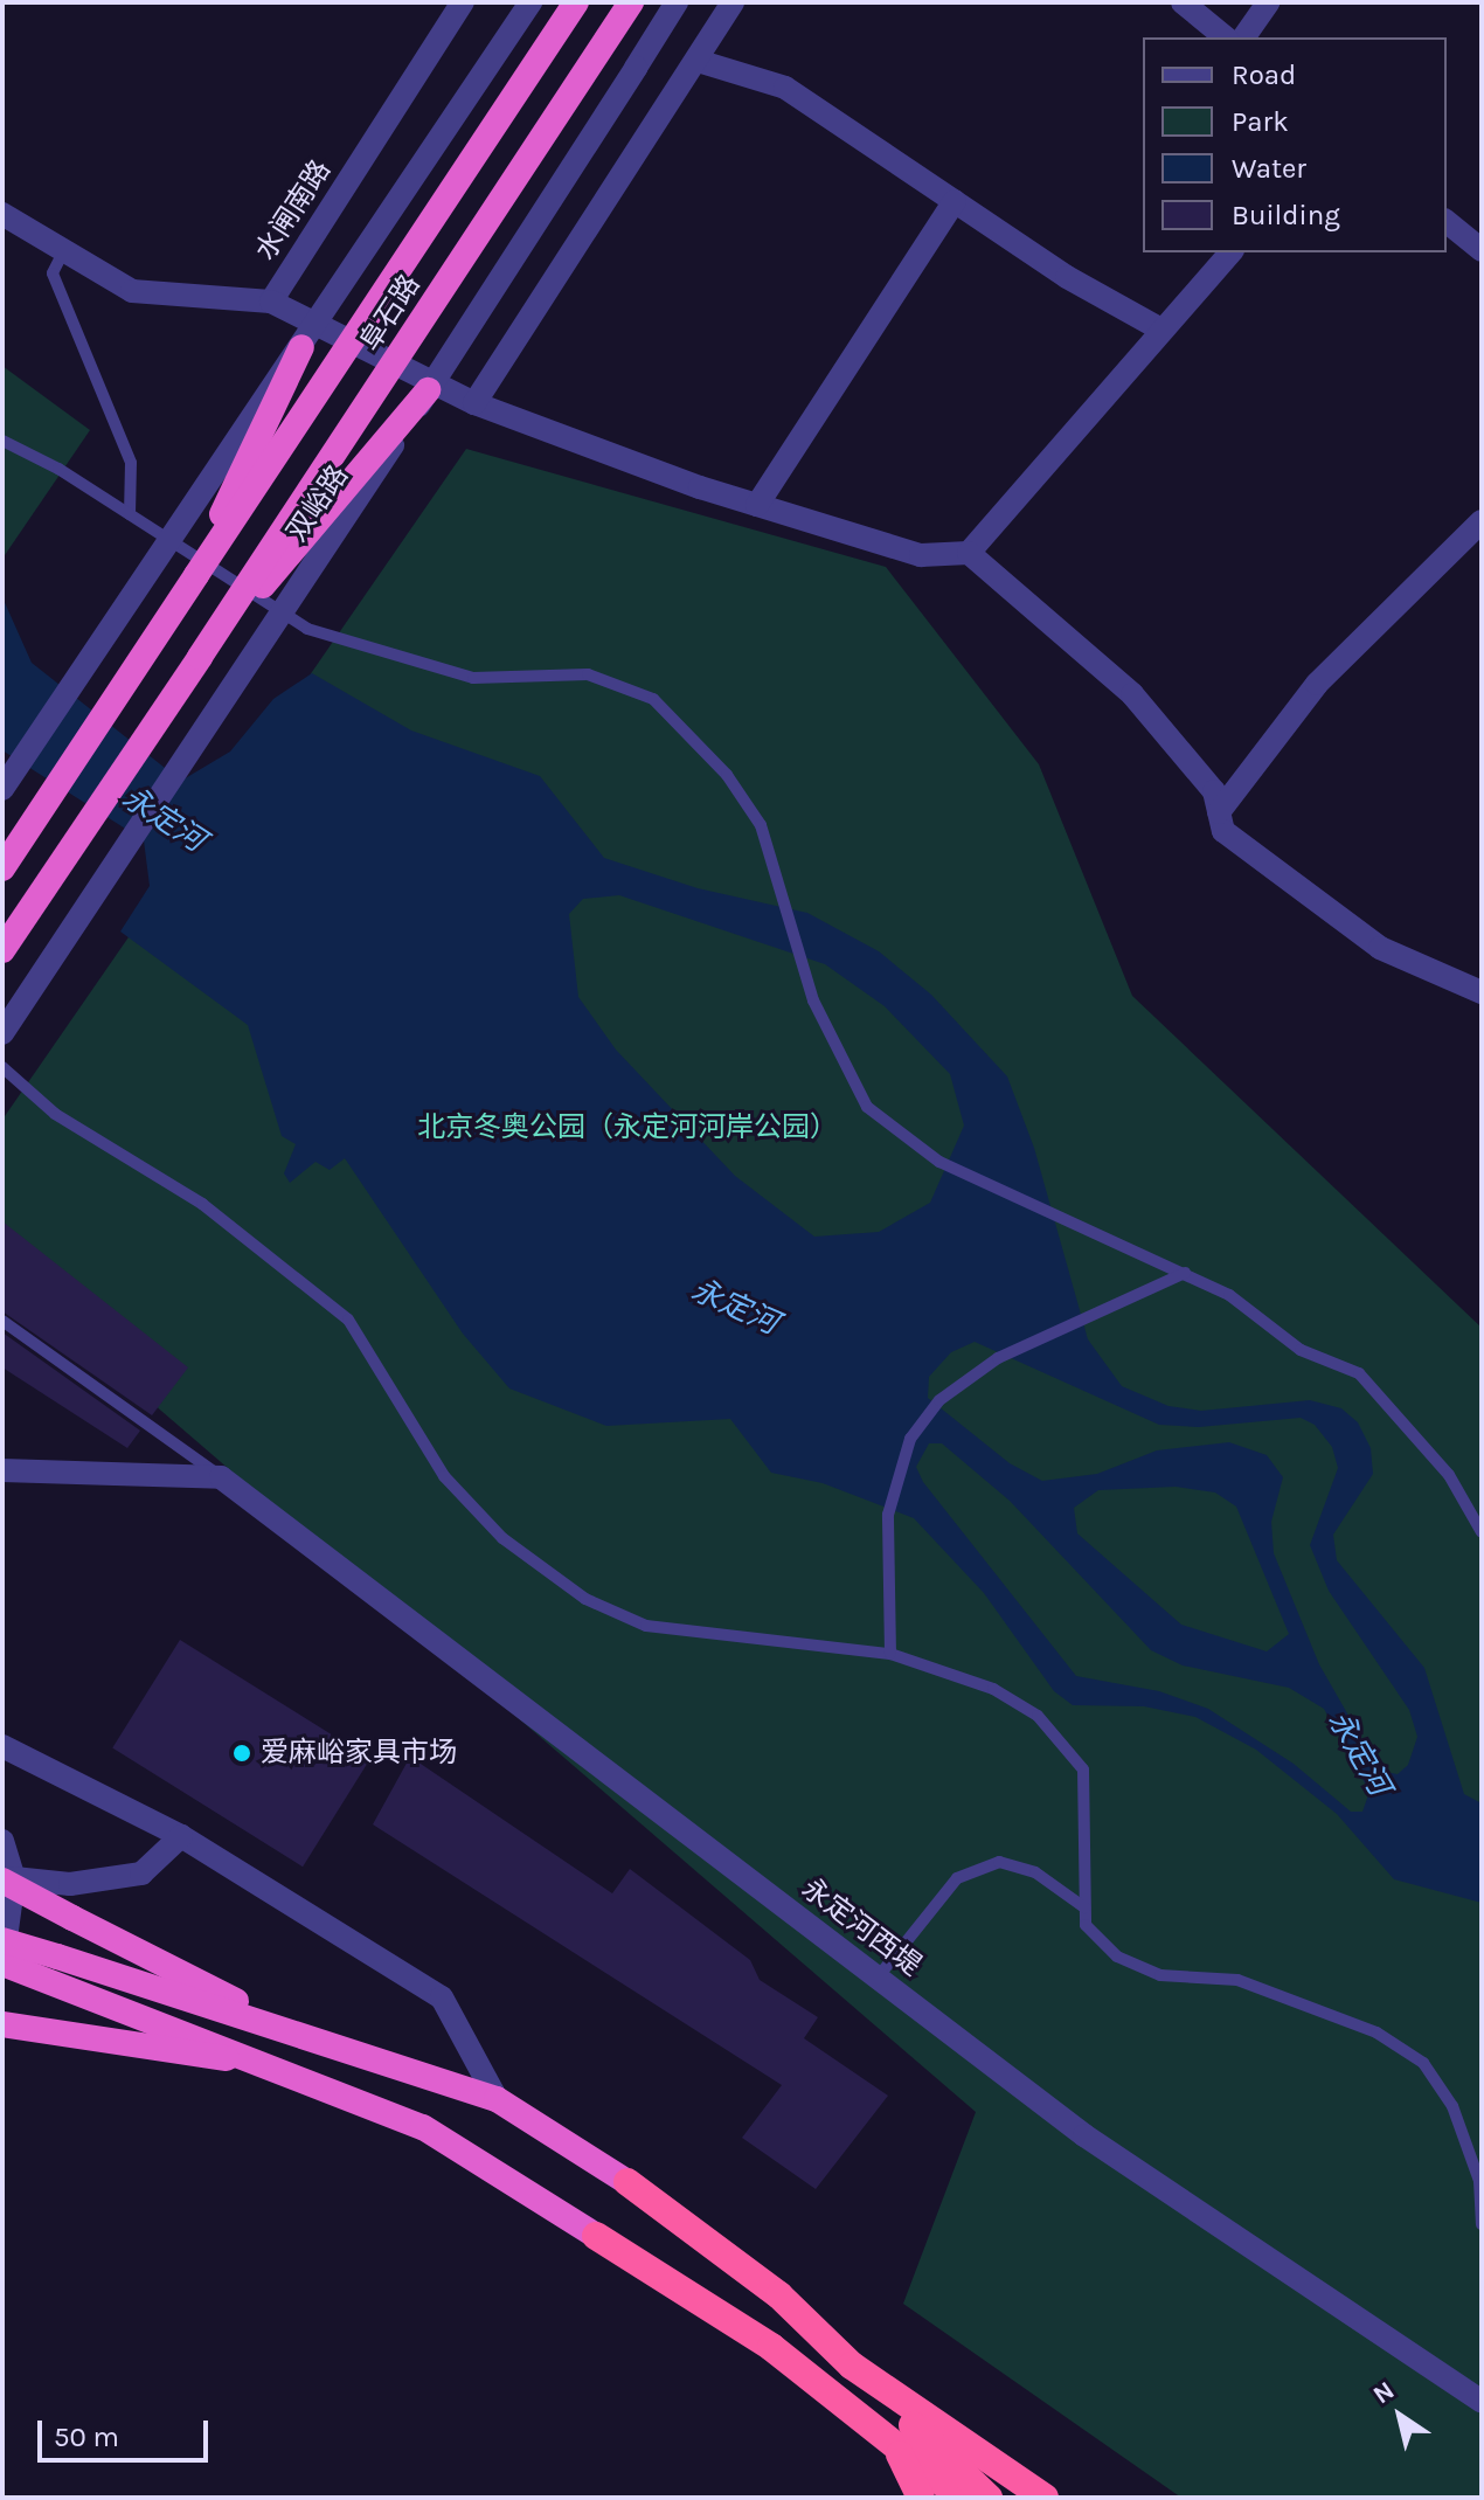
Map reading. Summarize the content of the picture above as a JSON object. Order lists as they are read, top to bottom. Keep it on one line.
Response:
{"streets":{"highway":["阜石路"],"street":["水闸南路","双峪路","永定河西堤"]},"water":["永定河"],"parks":["北京冬奥公园（永定河河岸公园）"],"places":["爱麻峪家具市场"],"legend":["Road","Park","Water","Building"],"scale_bar":"50 m","north":"top left"}
